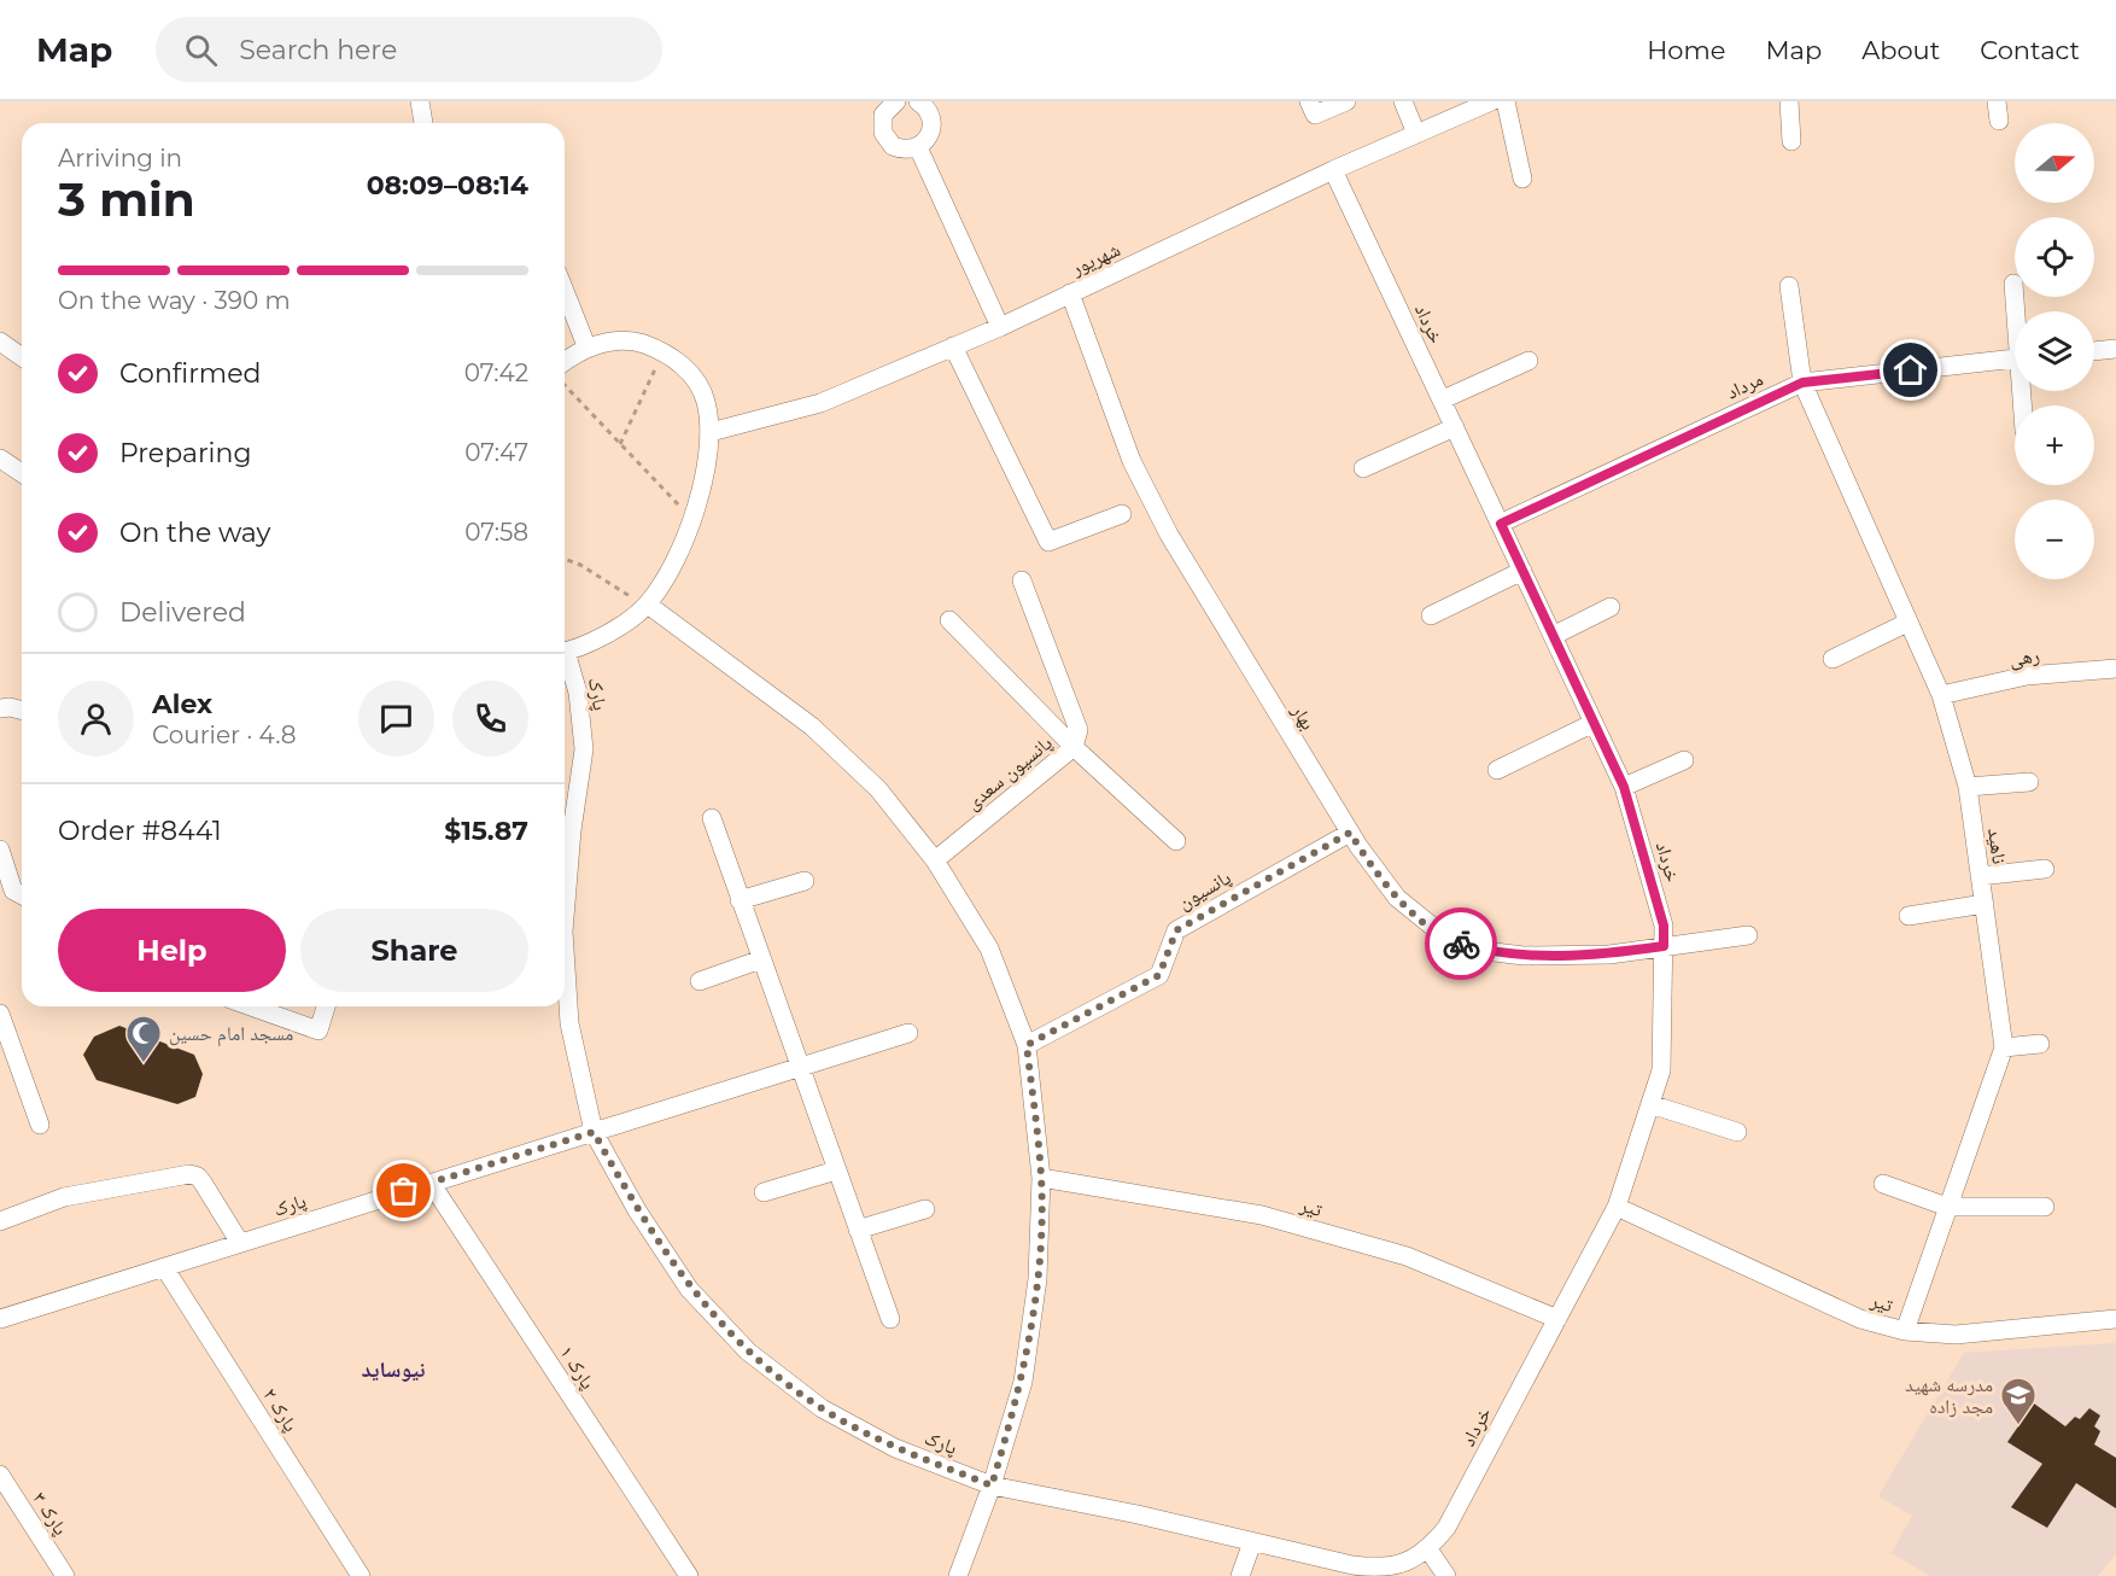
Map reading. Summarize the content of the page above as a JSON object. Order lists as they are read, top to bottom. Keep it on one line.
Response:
{"streets":{"street":["شهریور","خرداد","مرداد","رهی","پارک","بهار","پانسیون سعدی","ناهید","پانسیون","تیر","پارک ۱","پارک ۲","پارک ۳"]},"crossings":[["شهریور","خرداد"],["شهریور","بهار"],["خرداد","مرداد"],["خرداد","پارک"],["خرداد","بهار"],["خرداد","تیر"],["مرداد","ناهید"],["رهی","ناهید"],["پارک","پارک ۱"],["پارک","پارک ۲"],["بهار","پانسیون"],["ناهید","تیر"]],"districts":["نیوساید"],"places":{"mosque":["مسجد امام حسین"],"school or university":["مدرسه شهید مجد زاده"]},"north":"right","page":{"header":"Map","search":"Search here","nav":["Home","Map","About","Contact"],"map_buttons":["+","−"],"heading":["3 min","Arriving in","08:09–08:14"],"panel":["Alex","Courier · 4.8","Order #8441","$15.87"],"bar":"On the way · 390 m","list":[["Confirmed","07:42"],["Preparing","07:47"],["On the way","07:58"],"Delivered"],"buttons":["Help","Share"]}}
